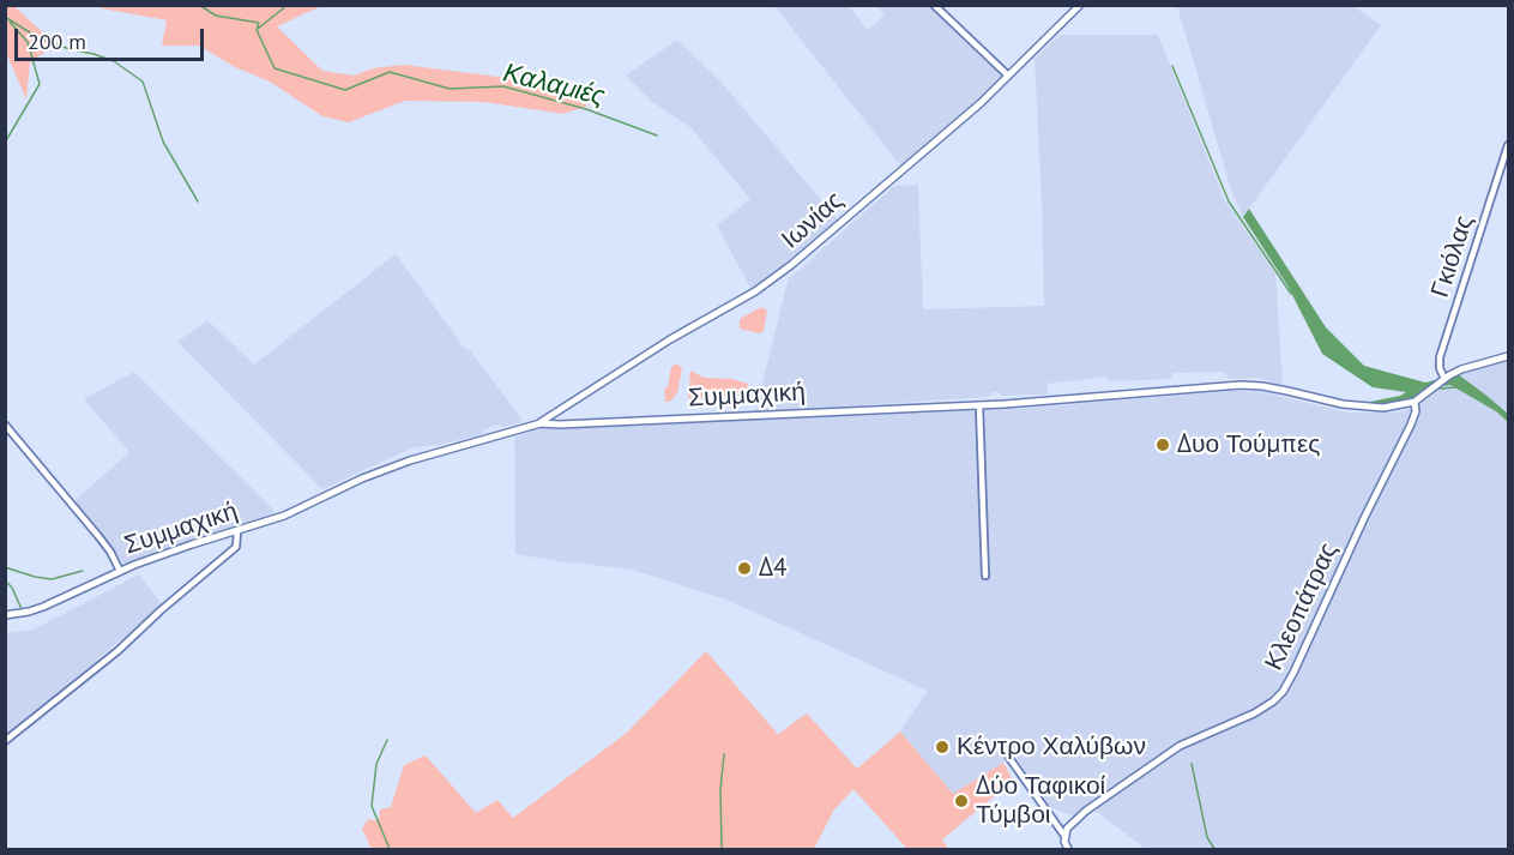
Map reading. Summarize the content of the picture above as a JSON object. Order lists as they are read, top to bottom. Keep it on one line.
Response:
{"streets":{"street":["Ιωνίας","Γκιόλας","Συμμαχική","Κλεοπάτρας"]},"crossings":[["Ιωνίας","Συμμαχική"],["Γκιόλας","Συμμαχική"],["Συμμαχική","Κλεοπάτρας"]],"water":["Καλαμιές"],"places":["Δυο Τούμπες","Δ4","Κέντρο Χαλύβων","Δύο Ταφικοί Τύμβοι"],"scale_bar":"200 m"}
